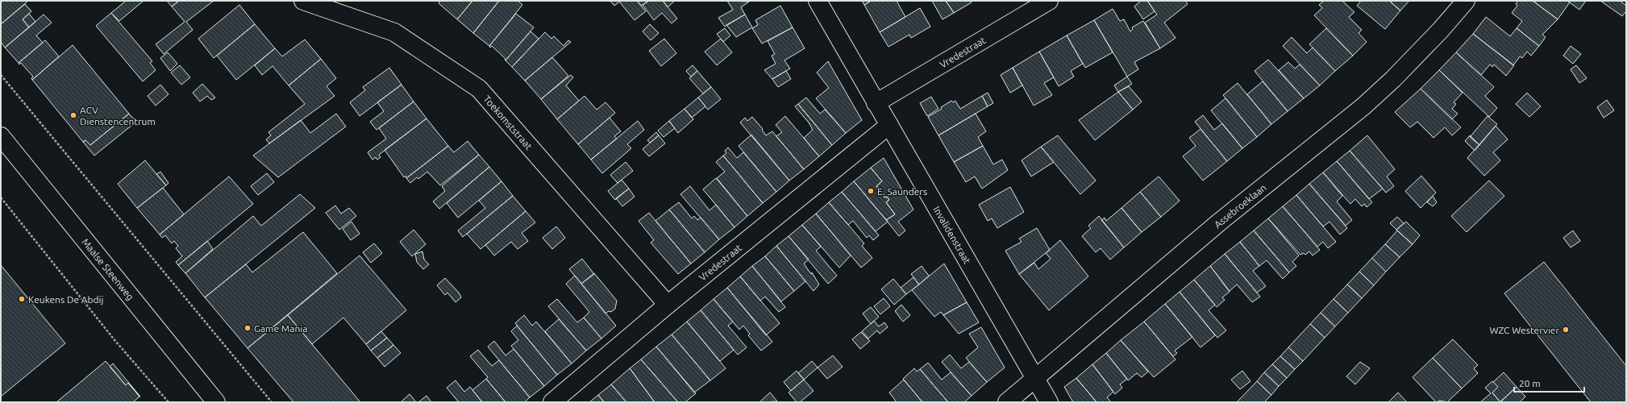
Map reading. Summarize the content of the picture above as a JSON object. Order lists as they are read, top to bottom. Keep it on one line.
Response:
{"streets":{"street":["Vredestraat","Toekomststraat","Assebroeklaan","Invalidenstraat","Maalse Steenweg"]},"crossings":[["Vredestraat","Toekomststraat"],["Vredestraat","Invalidenstraat"],["Assebroeklaan","Invalidenstraat"]],"places":["ACV Dienstencentrum","E. Saunders","Keukens De Abdij","Game Mania","WZC Westervier"],"scale_bar":"20 m"}
